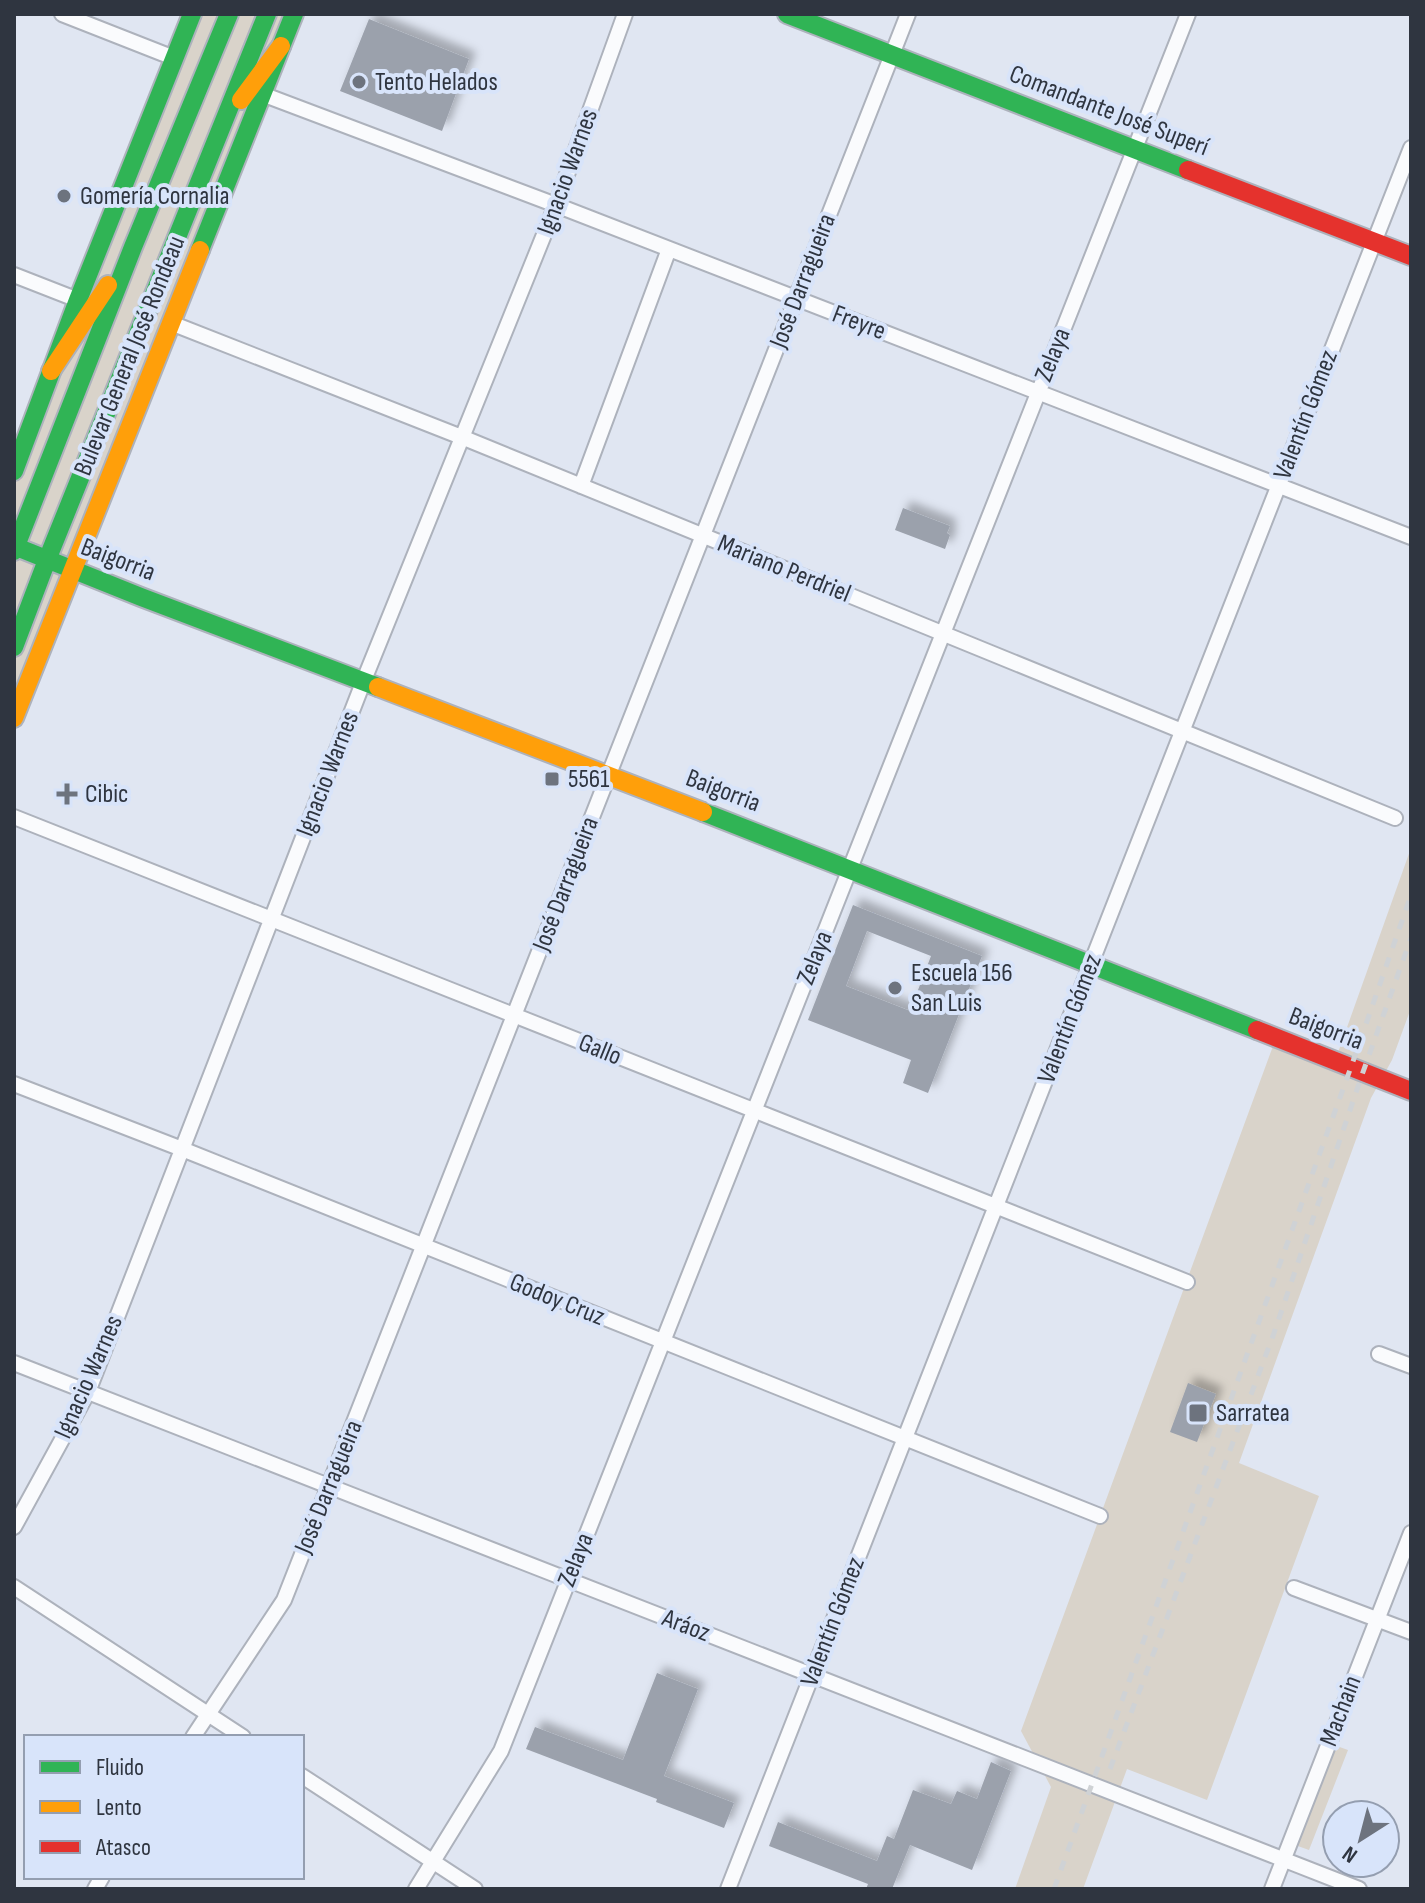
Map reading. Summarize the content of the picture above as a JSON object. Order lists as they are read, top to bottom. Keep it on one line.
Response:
{"streets":{"main road":["Comandante José Superí","Bulevar General José Rondeau","Baigorria"],"street":["Ignacio Warnes","José Darragueira","Freyre","Zelaya","Valentín Gómez","Mariano Perdriel","Gallo","Godoy Cruz","Aráoz","Machain"]},"crossings":[["Comandante José Superí","José Darragueira"],["Comandante José Superí","Zelaya"],["Comandante José Superí","Valentín Gómez"],["Ignacio Warnes","Freyre"],["Ignacio Warnes","Baigorria"],["Ignacio Warnes","Mariano Perdriel"],["Ignacio Warnes","Gallo"],["Ignacio Warnes","Godoy Cruz"],["Ignacio Warnes","Aráoz"],["José Darragueira","Freyre"],["José Darragueira","Baigorria"],["José Darragueira","Mariano Perdriel"],["José Darragueira","Gallo"],["José Darragueira","Godoy Cruz"],["José Darragueira","Aráoz"],["Freyre","Zelaya"],["Freyre","Bulevar General José Rondeau"],["Freyre","Valentín Gómez"],["Zelaya","Baigorria"],["Zelaya","Mariano Perdriel"],["Zelaya","Gallo"],["Zelaya","Godoy Cruz"],["Zelaya","Aráoz"],["Bulevar General José Rondeau","Baigorria"],["Bulevar General José Rondeau","Mariano Perdriel"],["Valentín Gómez","Baigorria"],["Valentín Gómez","Mariano Perdriel"],["Valentín Gómez","Gallo"],["Valentín Gómez","Godoy Cruz"],["Valentín Gómez","Aráoz"],["Aráoz","Machain"]],"places":{"other":["Tento Helados","Gomería Cornalia","Escuela 156 San Luis"],"transit":["5561","Sarratea"],"health":["Cibic"]},"legend":["Fluido","Lento","Atasco"],"north":"bottom left"}
